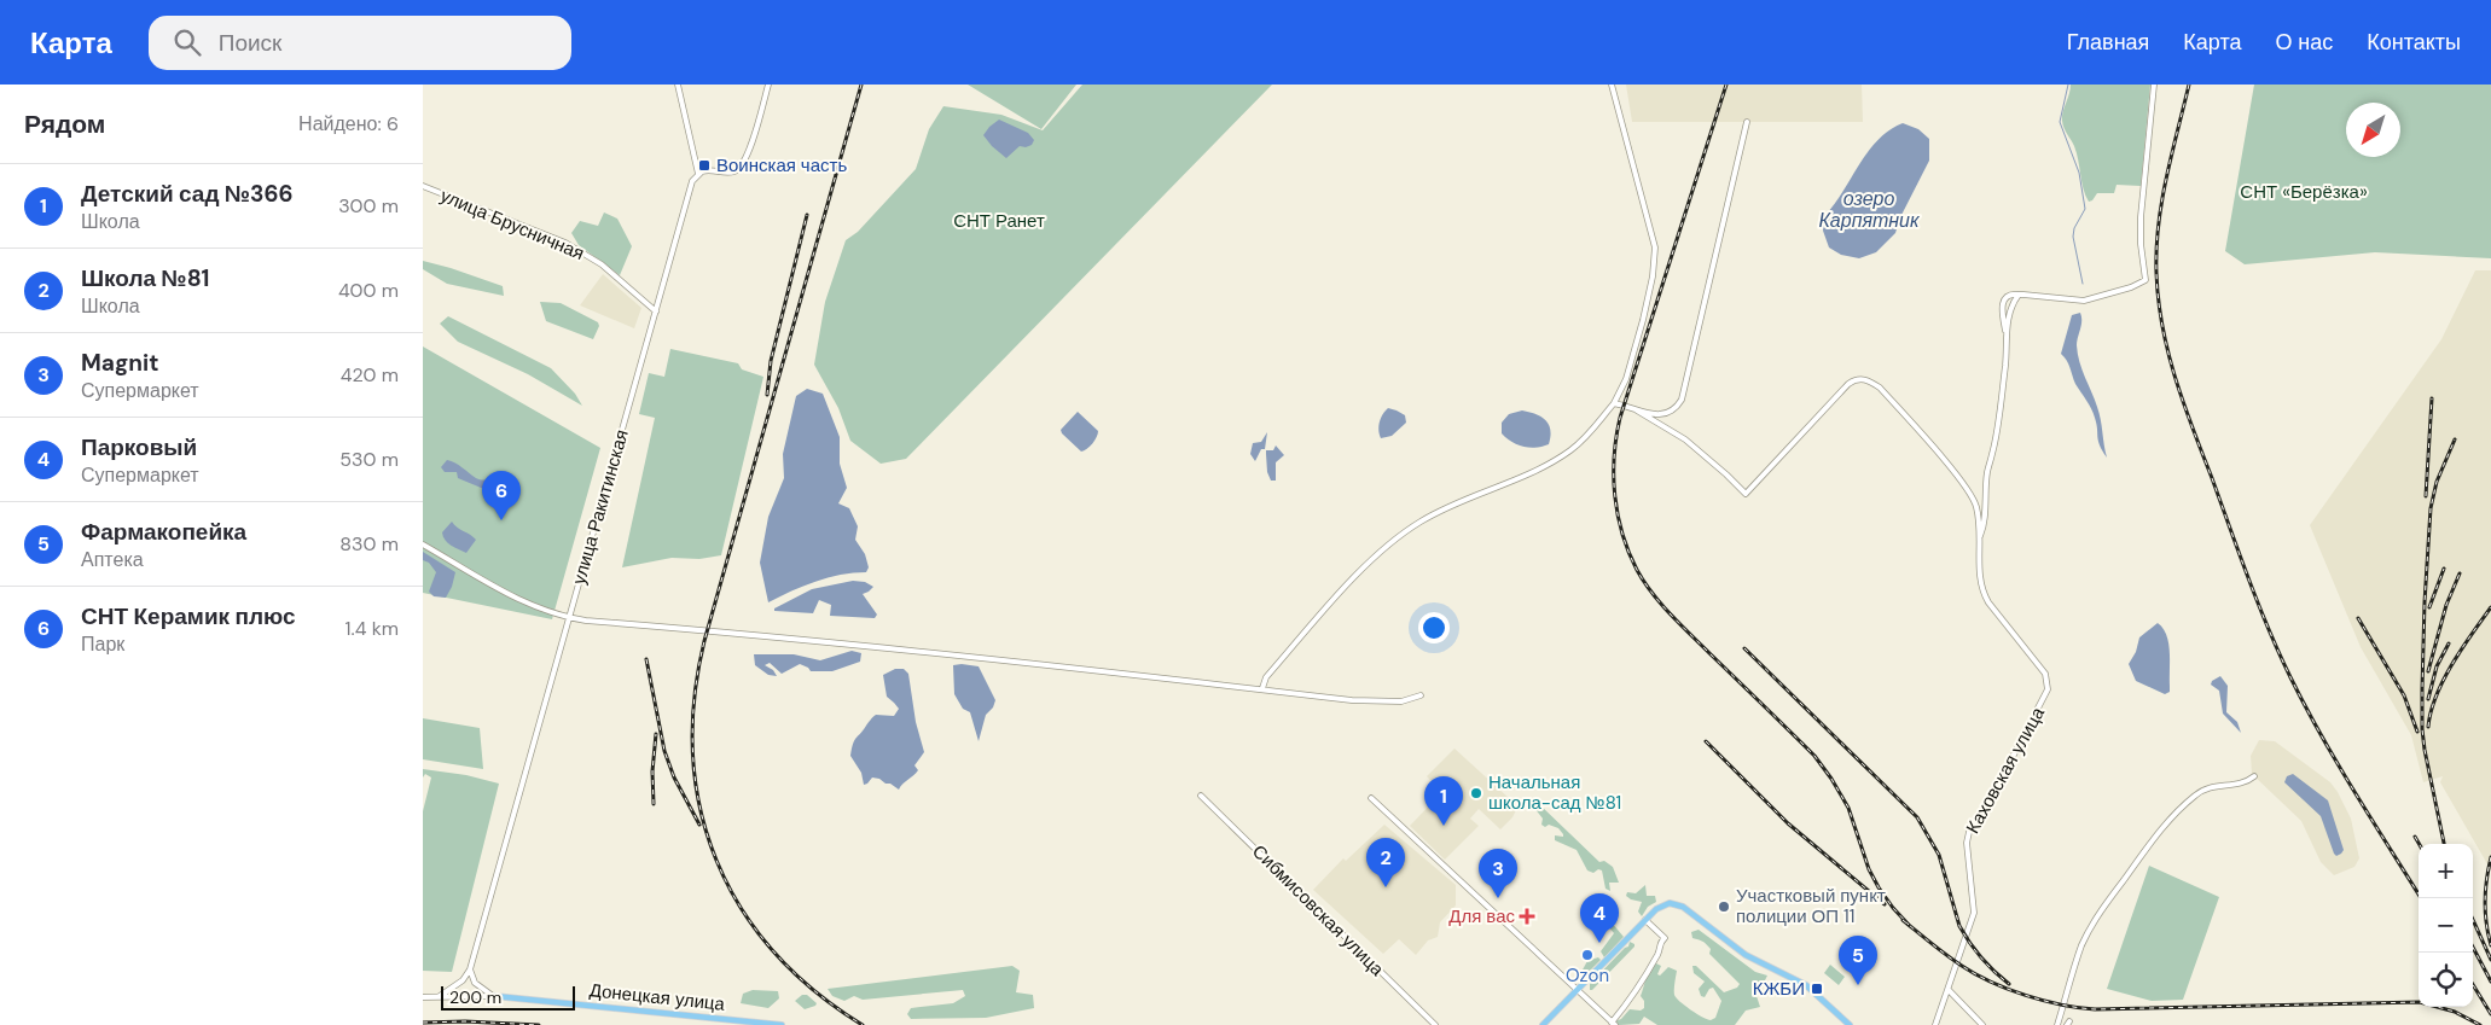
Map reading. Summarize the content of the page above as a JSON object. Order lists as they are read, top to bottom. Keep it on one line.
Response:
{"streets":{"main road":["Донецкая улица"],"street":["улица Брусничная","улица Ракитинская","Каховская улица","Сибмисовская улица"]},"crossings":[["улица Брусничная","улица Ракитинская"]],"water":["озеро Карпятник"],"parks":["СНТ «Берёзка»","СНТ Ранет"],"places":{"transit":["Воинская часть","КЖБИ"],"other":["Начальная школа-сад №81","Участковый пункт полиции ОП 11","Ozon"],"health":["Для вас"]},"scale_bar":"200 m","north":"bottom left","page":{"header":"Карта","search":"Поиск","nav":["Главная","Карта","О нас","Контакты"],"heading":["Рядом","Найдено: 6"],"list":[{"mark":"1","name":"Детский сад №366","note":"Школа","value":"300 m"},{"mark":"2","name":"Школа №81","note":"Школа","value":"400 m"},{"mark":"3","name":"Magnit","note":"Супермаркет","value":"420 m"},{"mark":"4","name":"Парковый","note":"Супермаркет","value":"530 m"},{"mark":"5","name":"Фармакопейка","note":"Аптека","value":"830 m"},{"mark":"6","name":"СНТ Керамик плюс","note":"Парк","value":"1.4 km"}],"pins":["6","1","2","3","4","5"],"map_buttons":["+","−"],"scale":"200 m"}}
